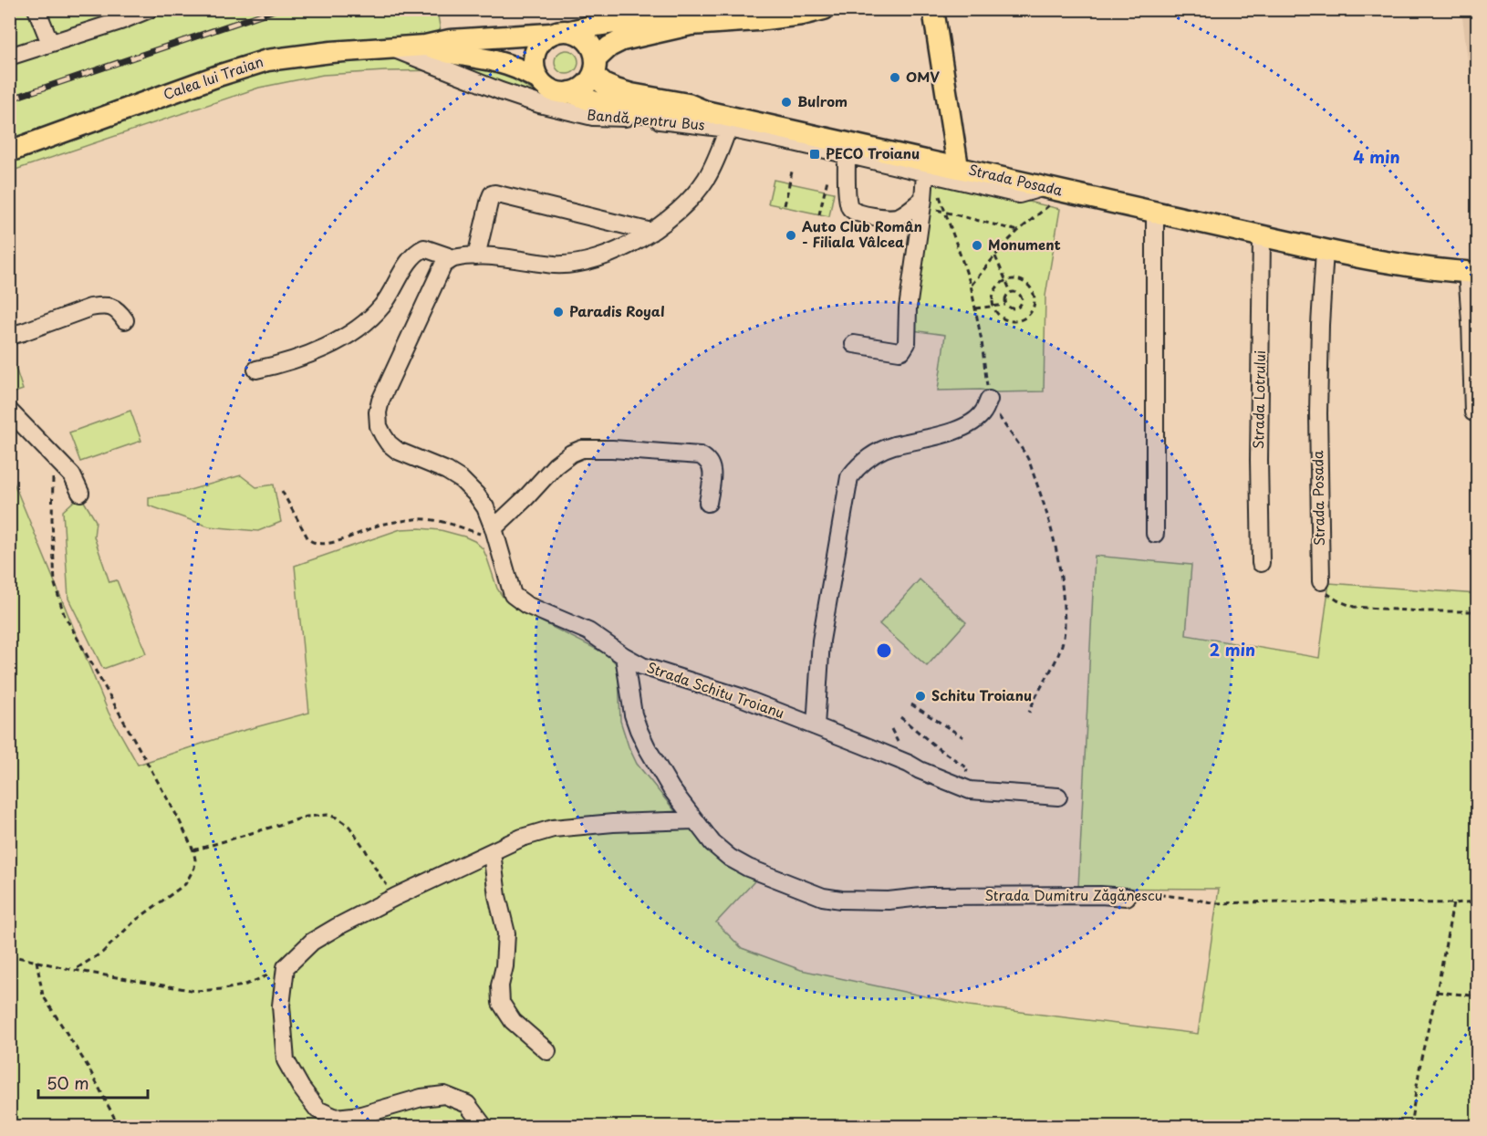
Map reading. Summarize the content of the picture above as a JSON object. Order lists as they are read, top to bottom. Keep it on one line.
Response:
{"streets":{"main road":["Calea lui Traian","Strada Posada"],"street":["Bandă pentru Bus","Strada Lotrului","Strada Schitu Troianu","Strada Dumitru Zăgănescu"]},"crossings":[["Calea lui Traian","Bandă pentru Bus"],["Calea lui Traian","Strada Posada"],["Bandă pentru Bus","Strada Posada"],["Strada Posada","Strada Lotrului"],["Strada Schitu Troianu","Strada Dumitru Zăgănescu"]],"places":{"other":["OMV","Bulrom","Auto Club Român - Filiala Vâlcea","Monument","Paradis Royal","Schitu Troianu"],"transit":["PECO Troianu"]},"scale_bar":"50 m","rings":["4 min","2 min"]}
